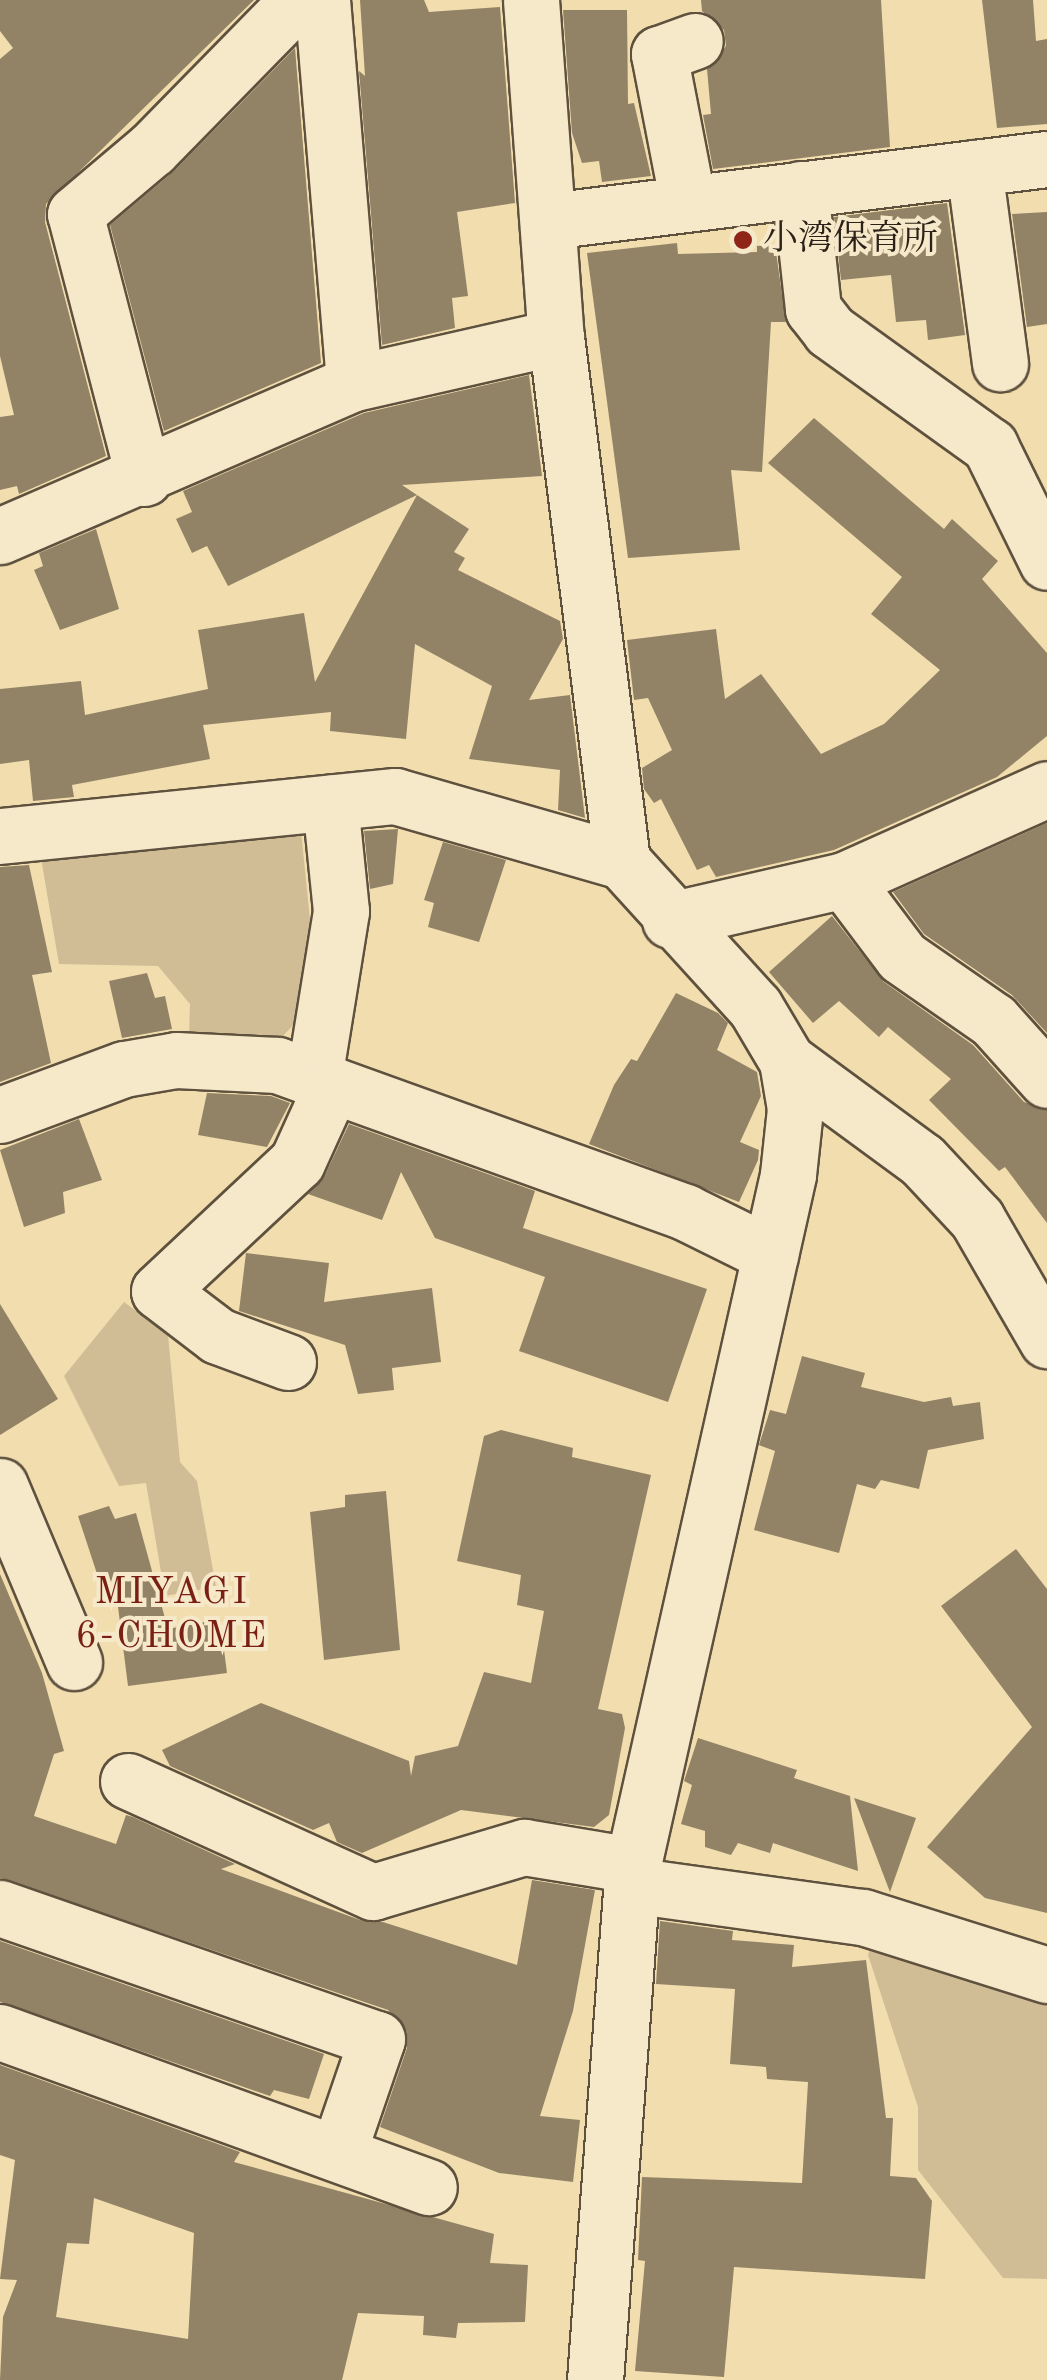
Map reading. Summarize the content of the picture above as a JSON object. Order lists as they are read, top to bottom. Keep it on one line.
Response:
{"districts":["MIYAGI 6-CHOME"],"places":["小湾保育所"]}
